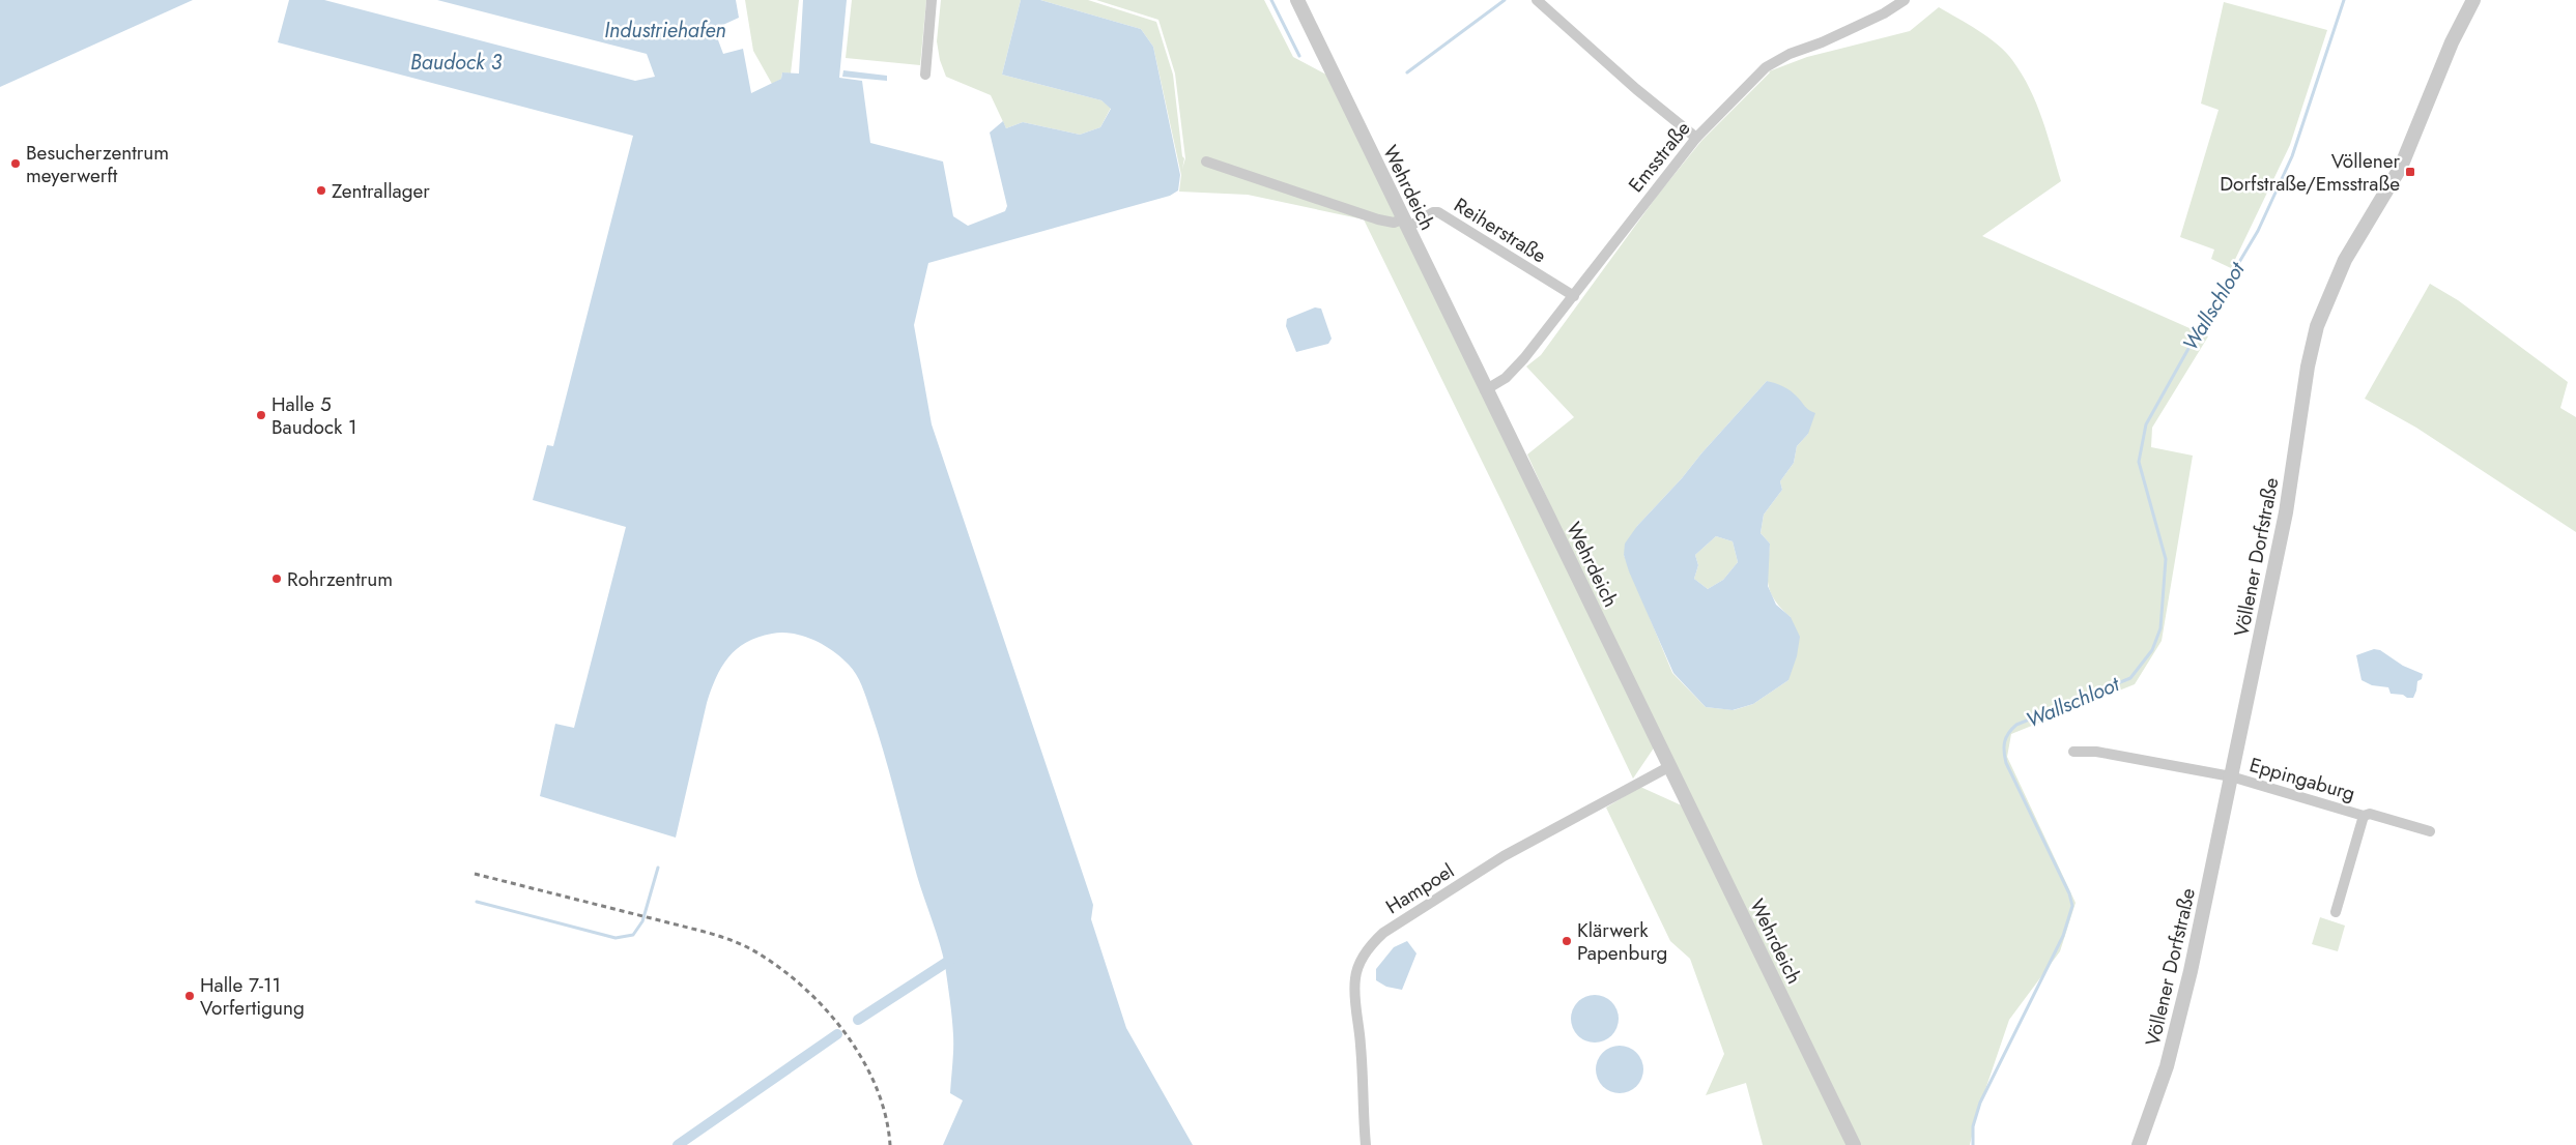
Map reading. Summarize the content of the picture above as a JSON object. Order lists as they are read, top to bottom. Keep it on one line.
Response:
{"streets":{"street":["Emsstraße","Wehrdeich","Reiherstraße","Völlener Dorfstraße","Eppingaburg","Hampoel"]},"crossings":[["Emsstraße","Wehrdeich"],["Emsstraße","Reiherstraße"],["Wehrdeich","Reiherstraße"],["Wehrdeich","Hampoel"],["Völlener Dorfstraße","Eppingaburg"]],"water":["Industriehafen","Baudock 3","Wallschloot"],"places":{"other":["Besucherzentrum meyerwerft","Zentrallager","Halle 5 Baudock 1","Rohrzentrum","Klärwerk Papenburg","Halle 7-11 Vorfertigung"],"transit":["Völlener Dorfstraße/Emsstraße"]}}
